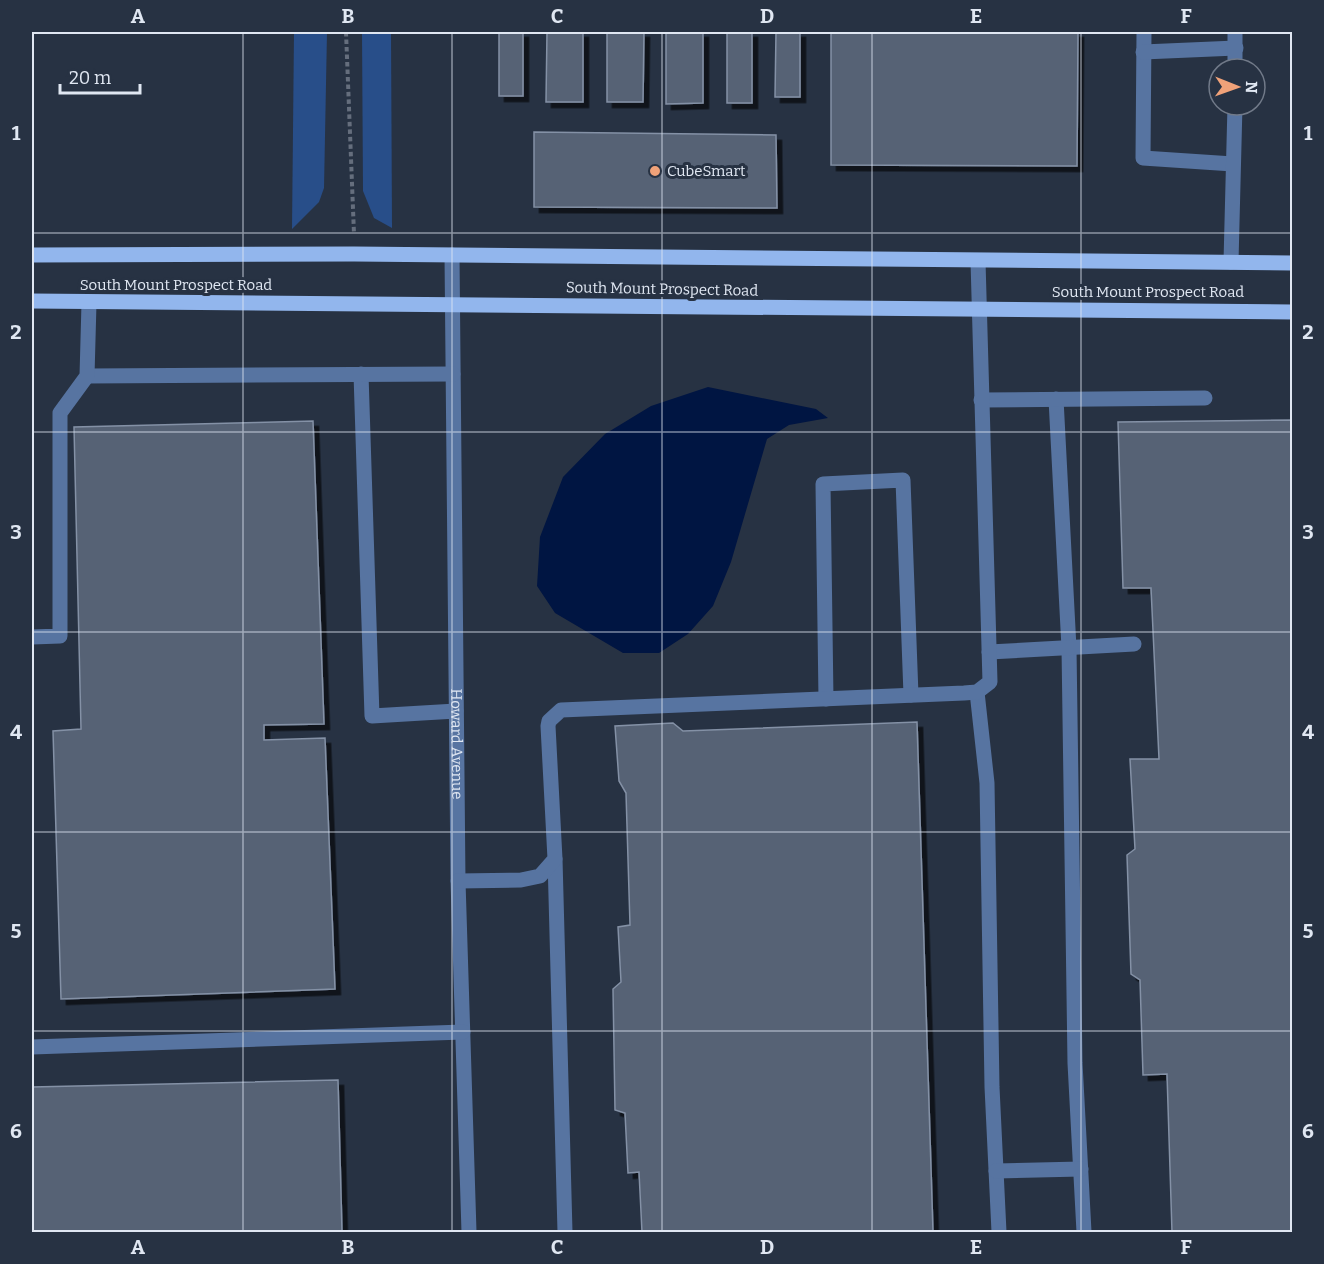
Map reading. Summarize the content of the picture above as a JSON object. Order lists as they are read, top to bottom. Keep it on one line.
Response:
{"streets":{"main road":["South Mount Prospect Road"],"street":["Howard Avenue"]},"crossings":[["South Mount Prospect Road","Howard Avenue"]],"places":["CubeSmart"],"scale_bar":"20 m","north":"right","grid":{"columns":["A","B","C","D","E","F"],"rows":["1","2","3","4","5","6"]}}
